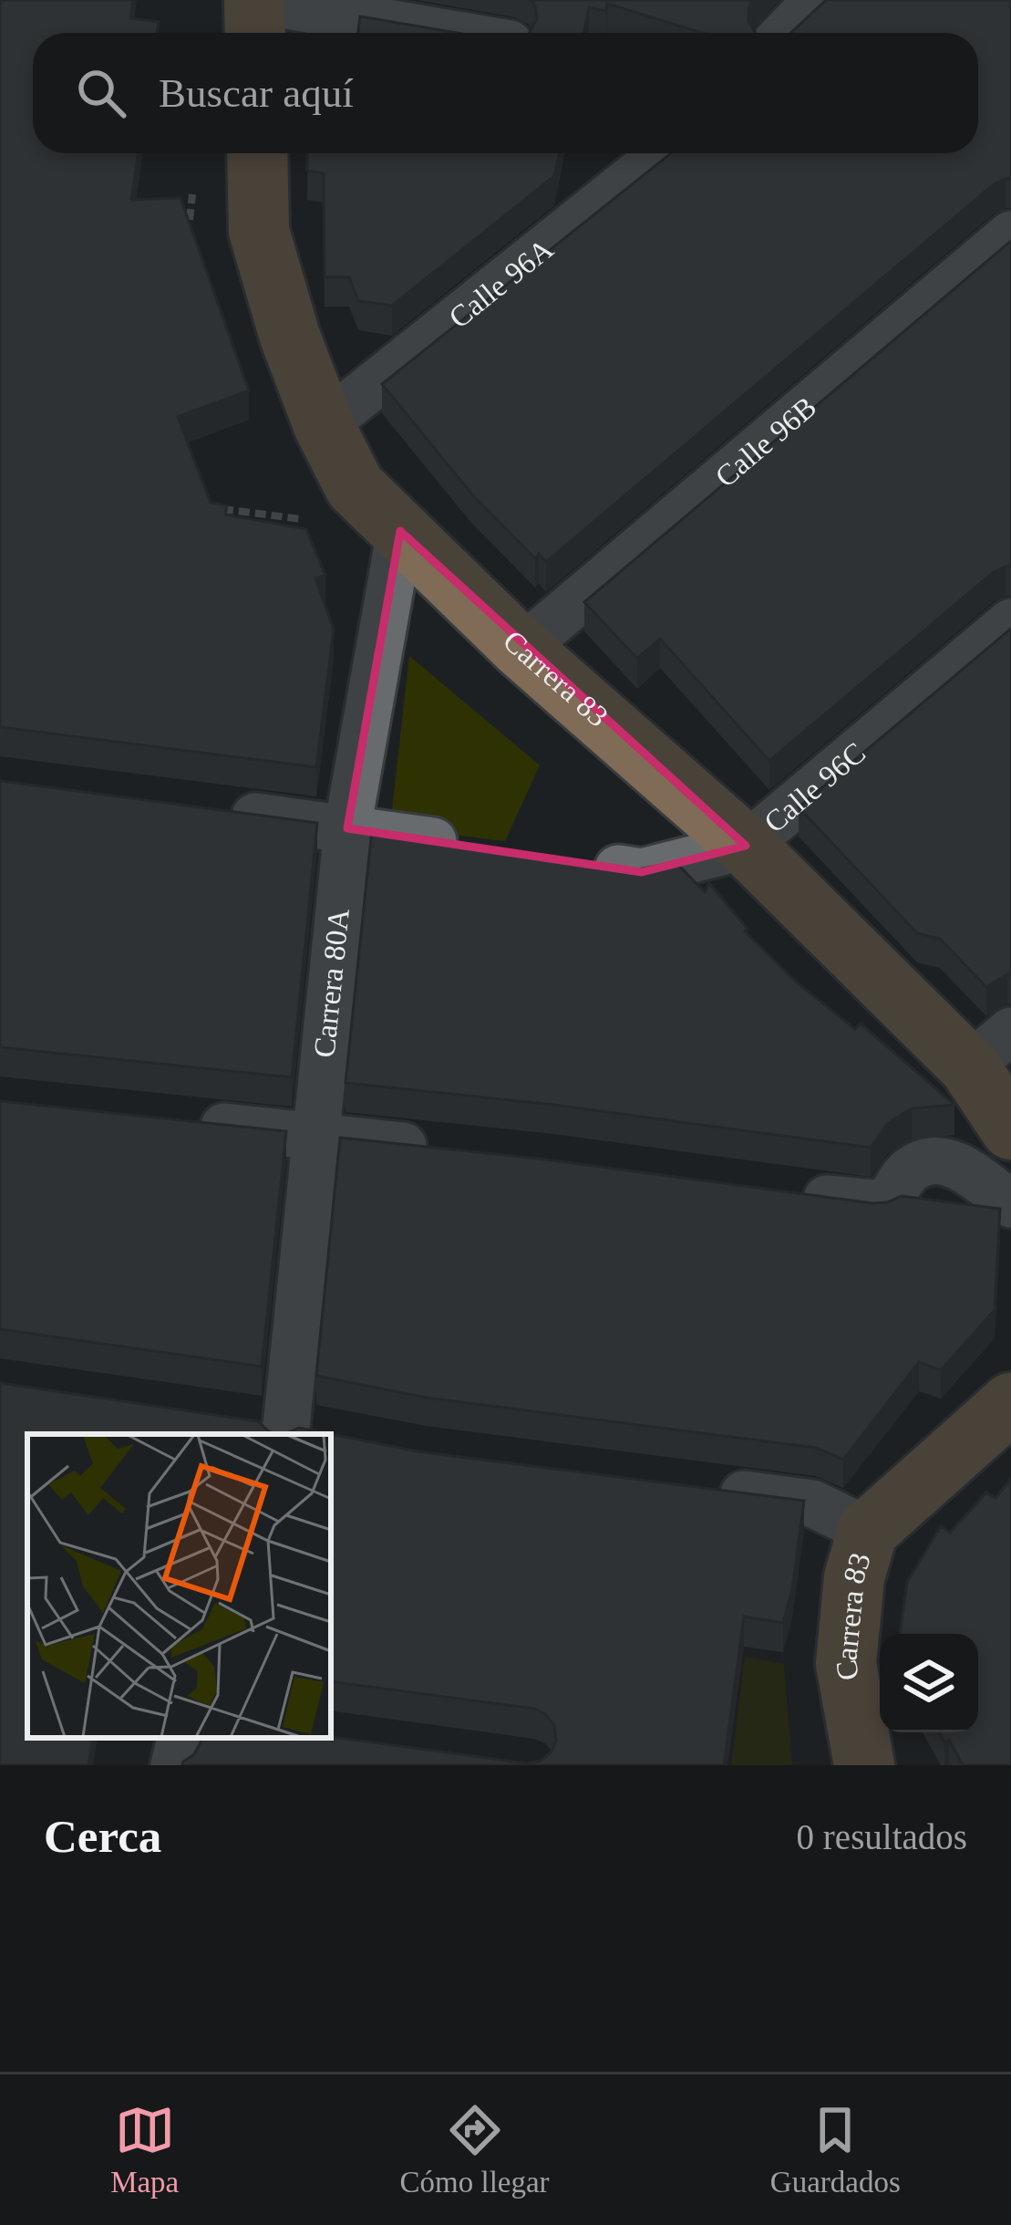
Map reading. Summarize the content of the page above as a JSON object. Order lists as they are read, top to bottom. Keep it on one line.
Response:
{"streets":{"street":["Calle 96A","Calle 96B","Carrera 83","Calle 96C","Carrera 80A"]},"crossings":[["Calle 96A","Carrera 83"],["Calle 96B","Carrera 83"],["Carrera 83","Calle 96C"],["Carrera 83","Carrera 80A"]],"page":{"search":"Buscar aquí","heading":["Cerca","0 resultados"],"nav":["Mapa","Cómo llegar","Guardados"]}}
